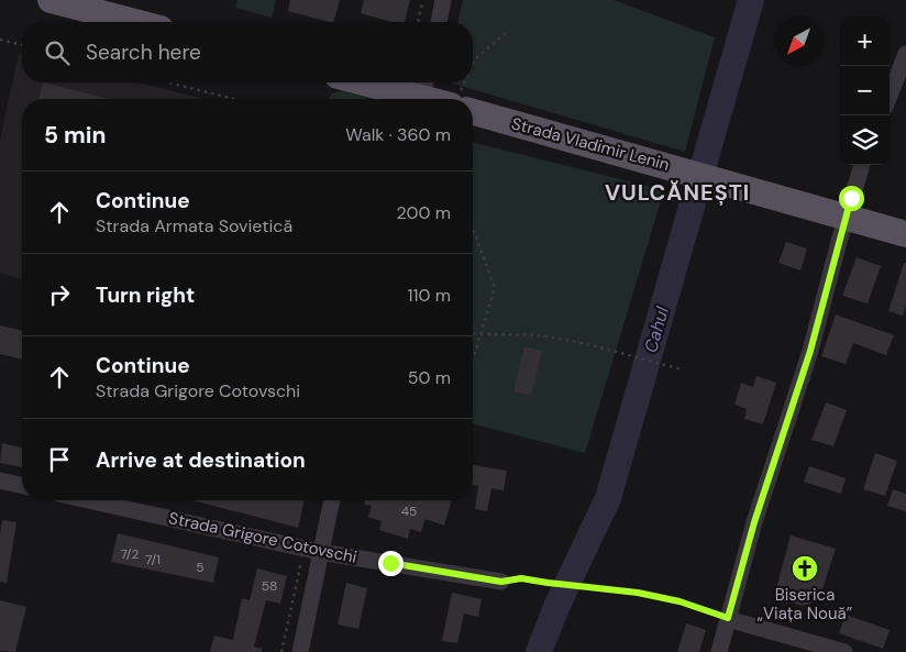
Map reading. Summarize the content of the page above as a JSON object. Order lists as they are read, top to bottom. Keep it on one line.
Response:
{"streets":{"main road":["Strada Vladimir Lenin"],"street":["Strada Grigore Cotovschi"]},"districts":["VULCĂNEȘTI"],"water":["Cahul"],"places":{"church":["Biserica „Viața Nouă”"]},"house_numbers":["45","7/2","7/1","5","58"],"north":"bottom left","page":{"map_buttons":["+","−"],"search":"Search here","heading":["5 min","Walk · 360 m"],"list":[["Continue","Strada Armata Sovietică","200 m"],["Turn right","110 m"],["Continue","Strada Grigore Cotovschi","50 m"],"Arrive at destination"]}}
